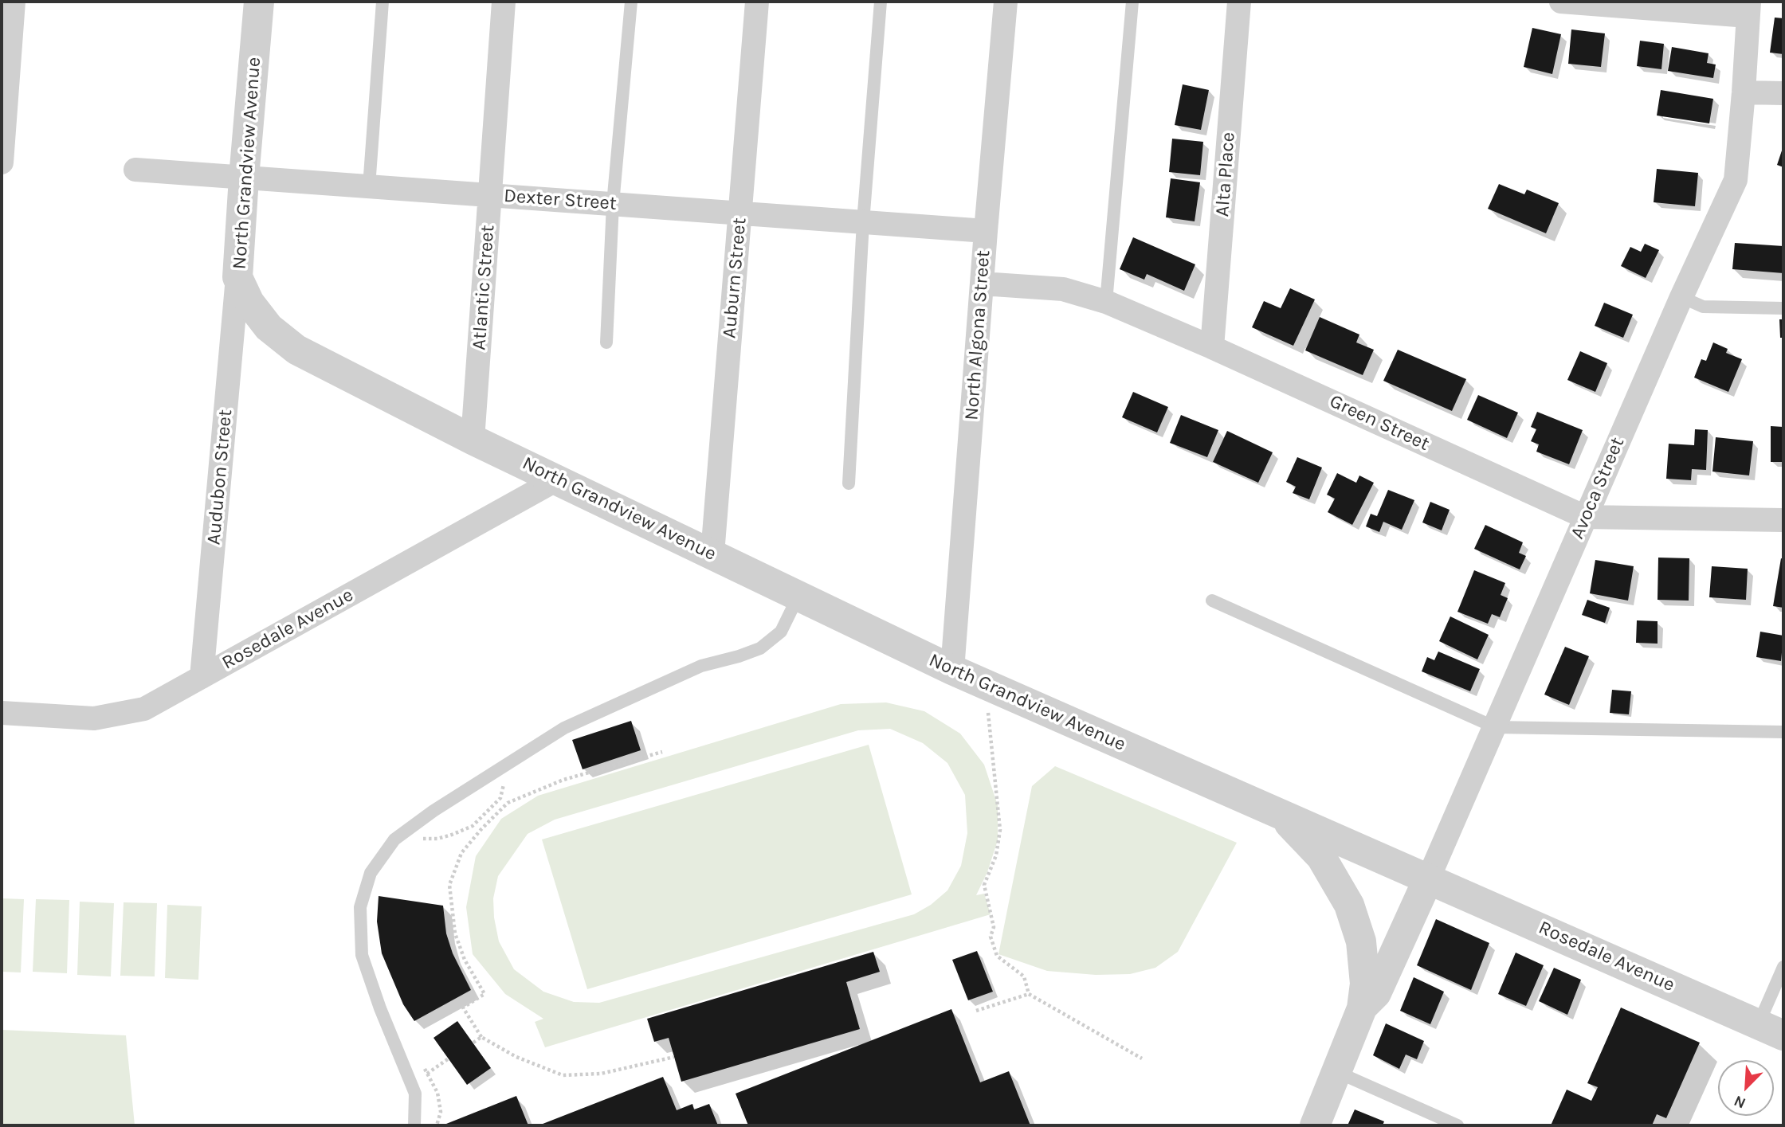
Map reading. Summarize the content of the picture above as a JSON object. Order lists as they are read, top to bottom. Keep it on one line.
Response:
{"streets":{"street":["North Grandview Avenue","Alta Place","Dexter Street","Auburn Street","Atlantic Street","North Algona Street","Green Street","Audubon Street","Avoca Street","Rosedale Avenue"]},"crossings":[["North Grandview Avenue","Dexter Street"],["North Grandview Avenue","Auburn Street"],["North Grandview Avenue","Atlantic Street"],["North Grandview Avenue","North Algona Street"],["North Grandview Avenue","Audubon Street"],["North Grandview Avenue","Avoca Street"],["North Grandview Avenue","Rosedale Avenue"],["Alta Place","Green Street"],["Dexter Street","Auburn Street"],["Dexter Street","Atlantic Street"],["Dexter Street","North Algona Street"],["North Algona Street","Green Street"],["Green Street","Avoca Street"],["Audubon Street","Rosedale Avenue"],["Avoca Street","Rosedale Avenue"]],"north":"bottom left"}
